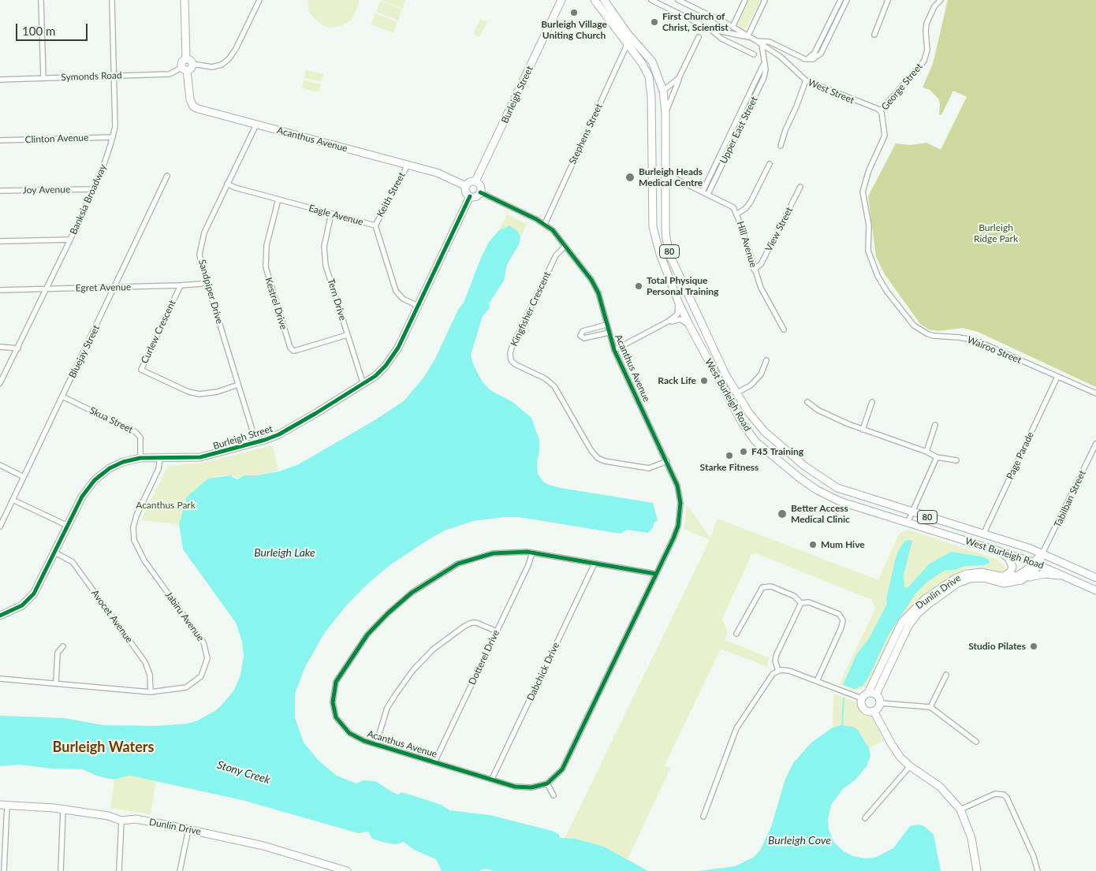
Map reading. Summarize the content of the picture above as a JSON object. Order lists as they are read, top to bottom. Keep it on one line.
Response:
{"streets":{"street":["Symonds Road","George Street","West Street","Burleigh Street","Upper East Street","Stephens Street","Clinton Avenue","Acanthus Avenue","Joy Avenue","Keith Street","Banksia Broadway","Eagle Avenue","View Street","Hill Avenue","80","Egret Avenue","Sandpiper Drive","Tern Drive","Kestrel Drive","Kingfisher Crescent","Curlew Crescent","Wairoo Street","Bluejay Street","West Burleigh Road","Skua Street","Page Parade","Tabilban Street","Dunlin Drive","Avocet Avenue","Jabiru Avenue","Dotterel Drive","Dabchick Drive"]},"crossings":[["Symonds Road","Acanthus Avenue"],["Symonds Road","Banksia Broadway"],["George Street","West Street"],["George Street","Wairoo Street"],["West Street","Upper East Street"],["Burleigh Street","Acanthus Avenue"],["Burleigh Street","Eagle Avenue"],["Burleigh Street","Sandpiper Drive"],["Burleigh Street","Tern Drive"],["Burleigh Street","Skua Street"],["Burleigh Street","Avocet Avenue"],["Burleigh Street","Jabiru Avenue"],["Stephens Street","Acanthus Avenue"],["Stephens Street","West Burleigh Road"],["Clinton Avenue","Banksia Broadway"],["Acanthus Avenue","Keith Street"],["Acanthus Avenue","Sandpiper Drive"],["Acanthus Avenue","Kingfisher Crescent"],["Acanthus Avenue","Dotterel Drive"],["Acanthus Avenue","Dabchick Drive"],["Joy Avenue","Banksia Broadway"],["Keith Street","Eagle Avenue"],["Banksia Broadway","Egret Avenue"],["Eagle Avenue","Sandpiper Drive"],["Eagle Avenue","Tern Drive"],["Eagle Avenue","Kestrel Drive"],["View Street","Hill Avenue"],["Egret Avenue","Sandpiper Drive"],["Egret Avenue","Curlew Crescent"],["Egret Avenue","Bluejay Street"],["Sandpiper Drive","Curlew Crescent"],["Tern Drive","Kestrel Drive"],["Wairoo Street","Page Parade"],["Bluejay Street","Skua Street"],["West Burleigh Road","Page Parade"],["West Burleigh Road","Tabilban Street"],["West Burleigh Road","Dunlin Drive"],["Avocet Avenue","Jabiru Avenue"]],"districts":["Burleigh Waters"],"water":["Burleigh Lake","Stony Creek","Burleigh Cove"],"parks":["Burleigh Ridge Park","Acanthus Park"],"places":["Burleigh Village Uniting Church","First Church of Christ, Scientist","Burleigh Heads Medical Centre","Total Physique Personal Training","Rack Life","F45 Training","Starke Fitness","Better Access Medical Clinic","Mum Hive","Studio Pilates"],"scale_bar":"100 m"}
